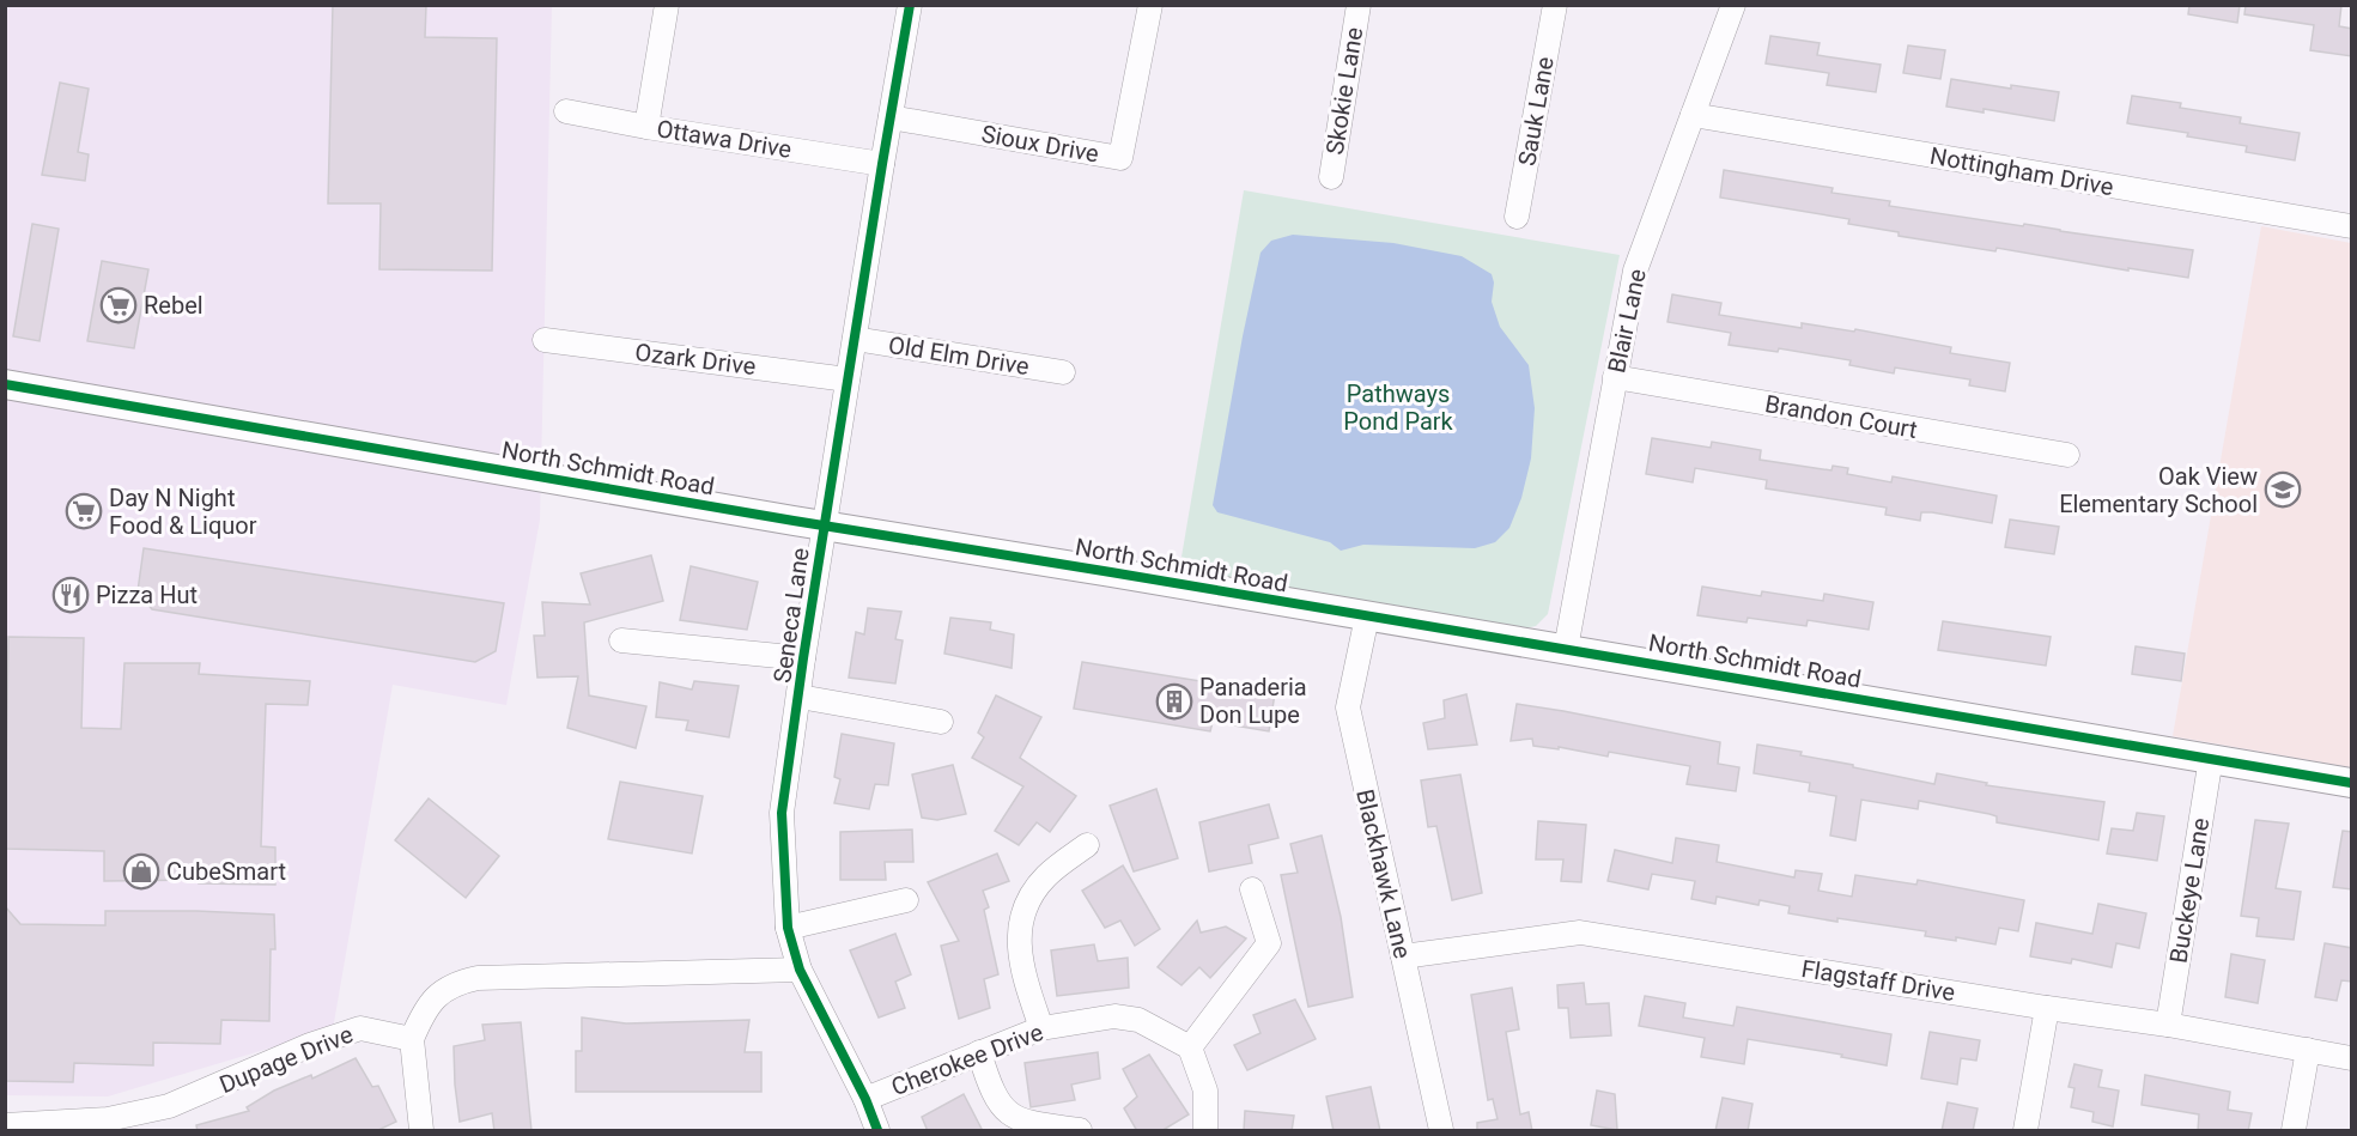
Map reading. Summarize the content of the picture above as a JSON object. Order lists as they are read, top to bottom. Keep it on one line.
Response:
{"streets":{"street":["Skokie Lane","Sauk Lane","Ottawa Drive","Sioux Drive","Nottingham Drive","Blair Lane","Old Elm Drive","Ozark Drive","Brandon Court","North Schmidt Road","Seneca Lane","Blackhawk Lane","Buckeye Lane","Flagstaff Drive","Dupage Drive","Cherokee Drive"]},"crossings":[["Ottawa Drive","Seneca Lane"],["Sioux Drive","Seneca Lane"],["Nottingham Drive","Blair Lane"],["Blair Lane","Brandon Court"],["Blair Lane","North Schmidt Road"],["Old Elm Drive","Seneca Lane"],["Ozark Drive","Seneca Lane"],["North Schmidt Road","Seneca Lane"],["North Schmidt Road","Blackhawk Lane"],["North Schmidt Road","Buckeye Lane"],["Seneca Lane","Cherokee Drive"],["Blackhawk Lane","Flagstaff Drive"],["Buckeye Lane","Flagstaff Drive"]],"parks":["Pathways Pond Park"],"places":{"supermarket":["Rebel","Day N Night Food & Liquor"],"school or university":["Oak View Elementary School"],"restaurant":["Pizza Hut"],"building":["Panaderia Don Lupe"],"shop":["CubeSmart"]}}
